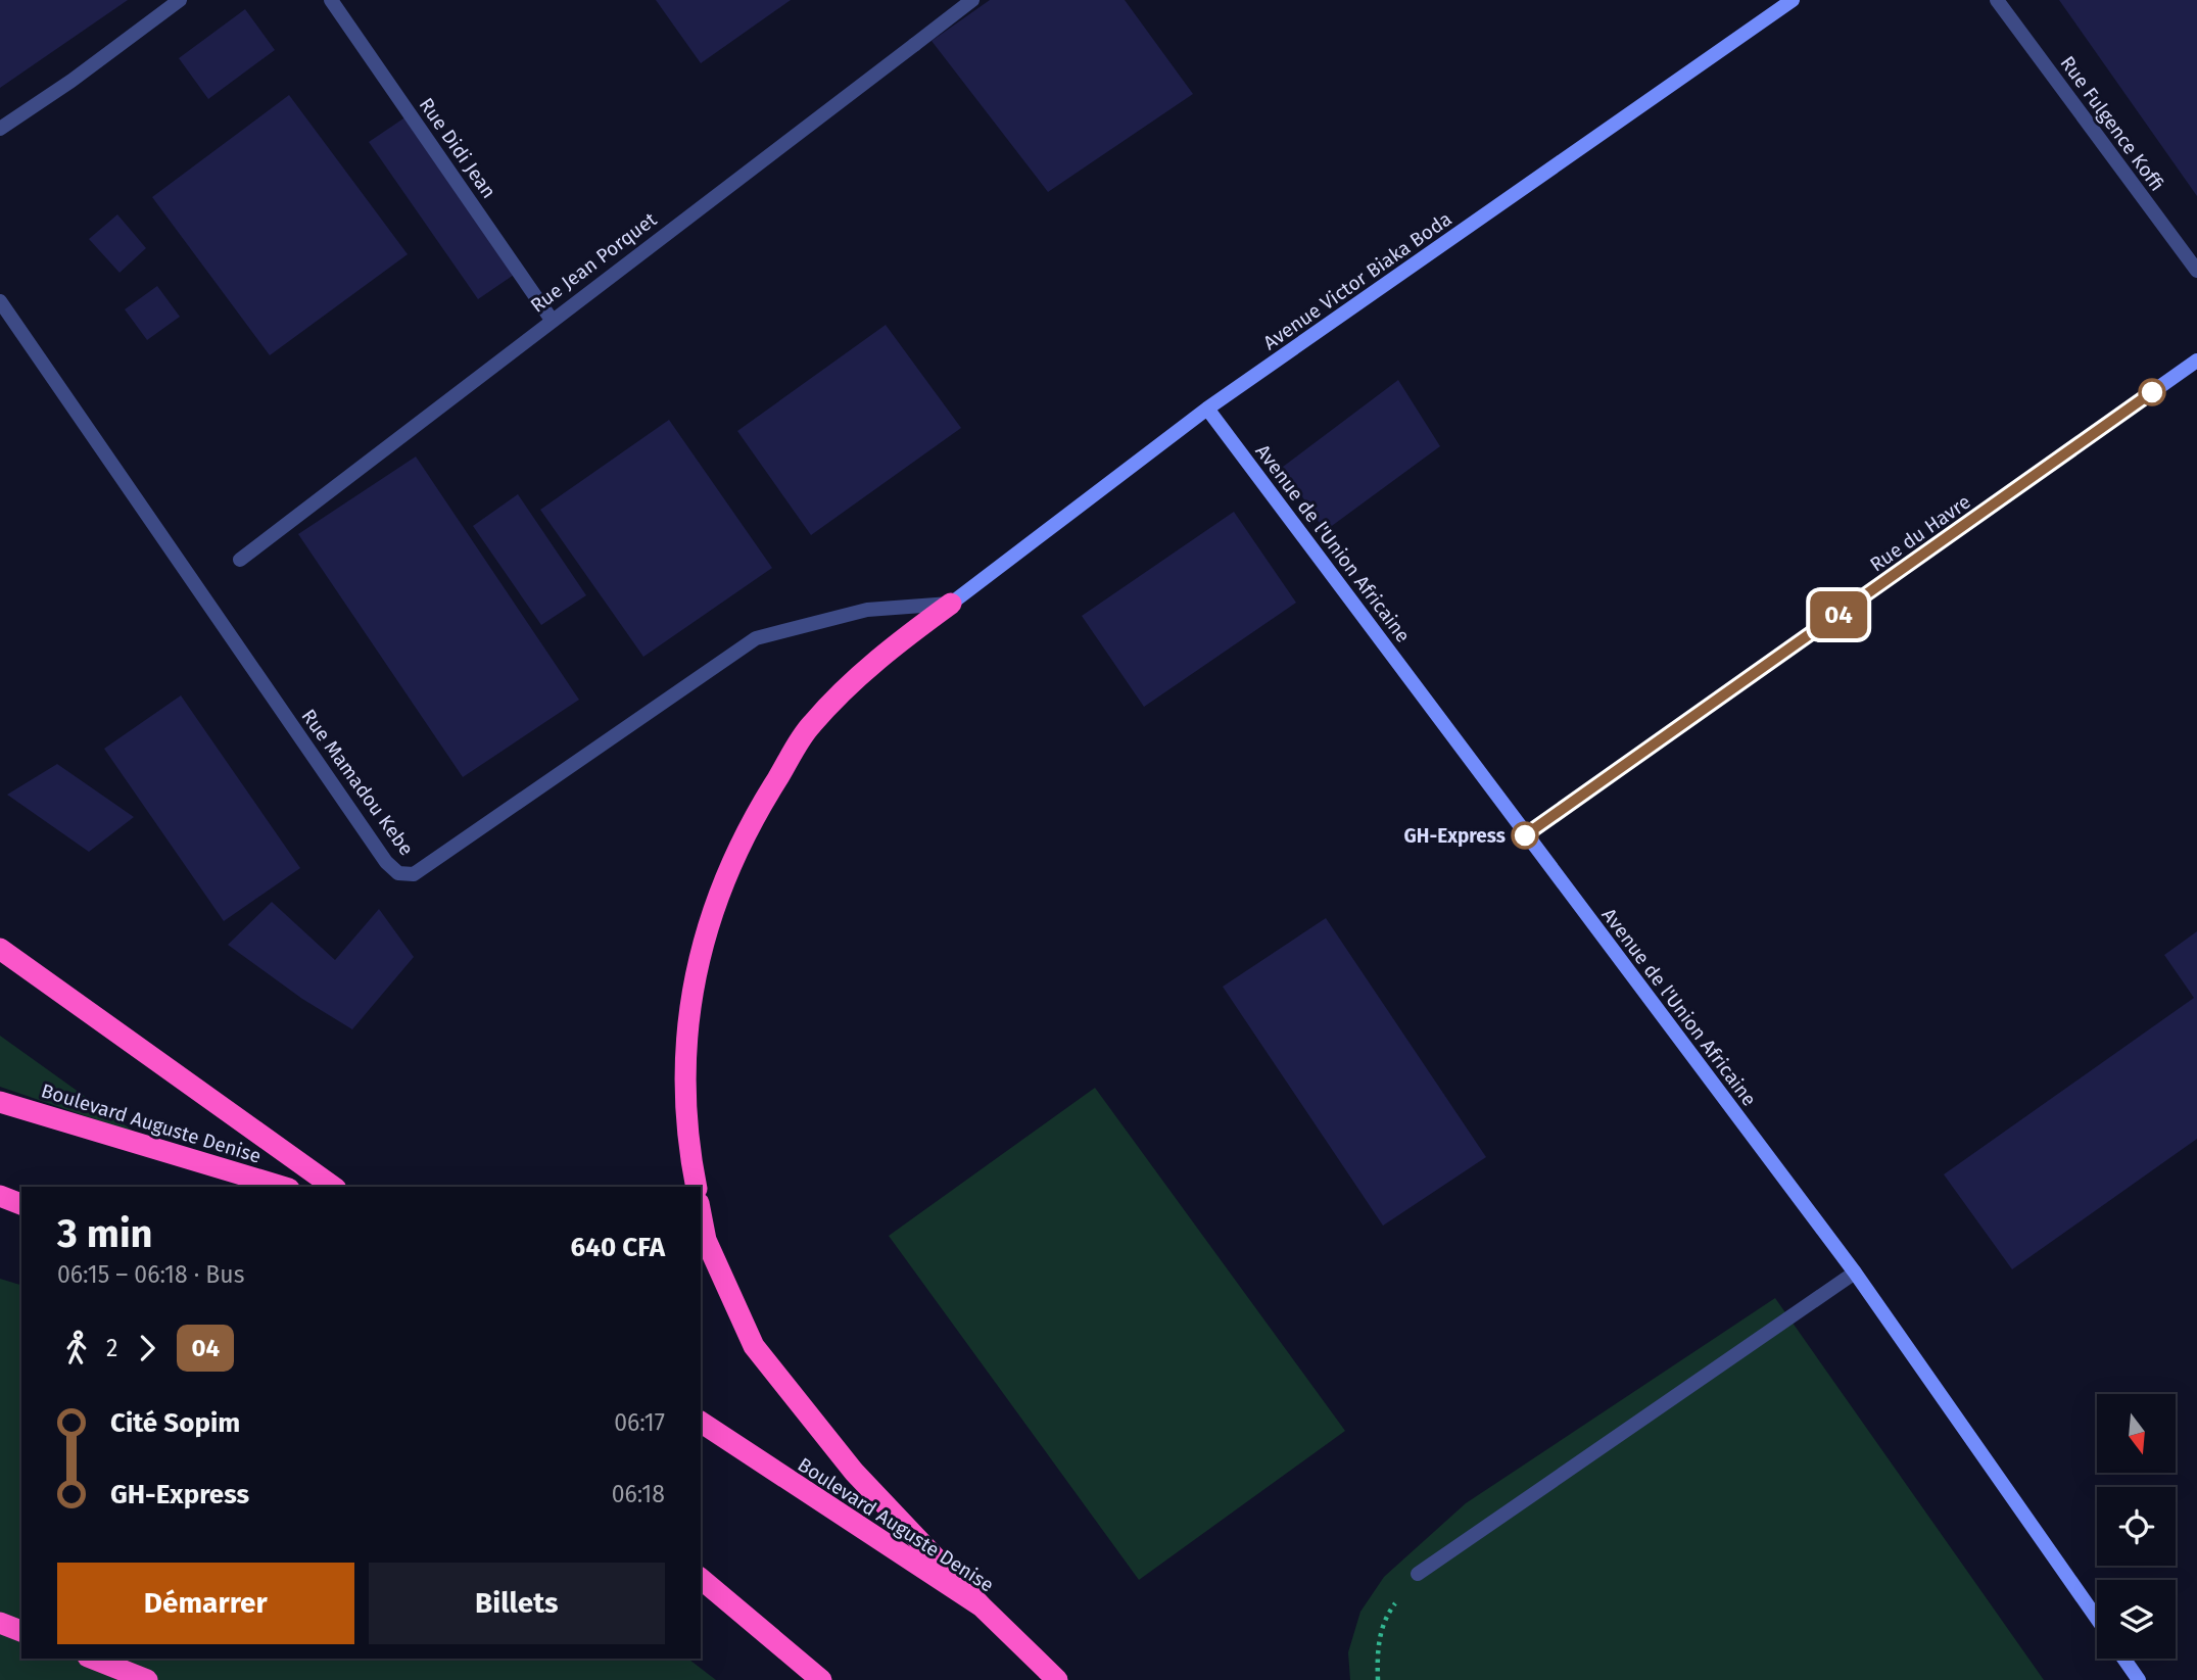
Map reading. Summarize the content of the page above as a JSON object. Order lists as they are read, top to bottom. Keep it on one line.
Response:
{"streets":{"highway":["Boulevard Auguste Denise"],"main road":["Avenue Victor Biaka Boda","Rue du Havre","Avenue de l'Union Africaine"],"street":["Rue Fulgence Koffi","Rue Didi Jean","Rue Jean Porquet","Rue Mamadou Kebe"]},"crossings":[["Rue Didi Jean","Rue Jean Porquet"],["Avenue Victor Biaka Boda","Avenue de l'Union Africaine"],["Avenue Victor Biaka Boda","Rue Mamadou Kebe"],["Rue du Havre","Avenue de l'Union Africaine"]],"places":["GH-Express"],"lines":["bus line 04"],"north":"bottom","page":{"on_map":"04","heading":["3 min","06:15 – 06:18 · Bus","640 CFA"],"legs":["2","04"],"list":[{"name":"Cité Sopim","value":"06:17"},{"name":"GH-Express","value":"06:18"}],"buttons":["Démarrer","Billets"]}}
